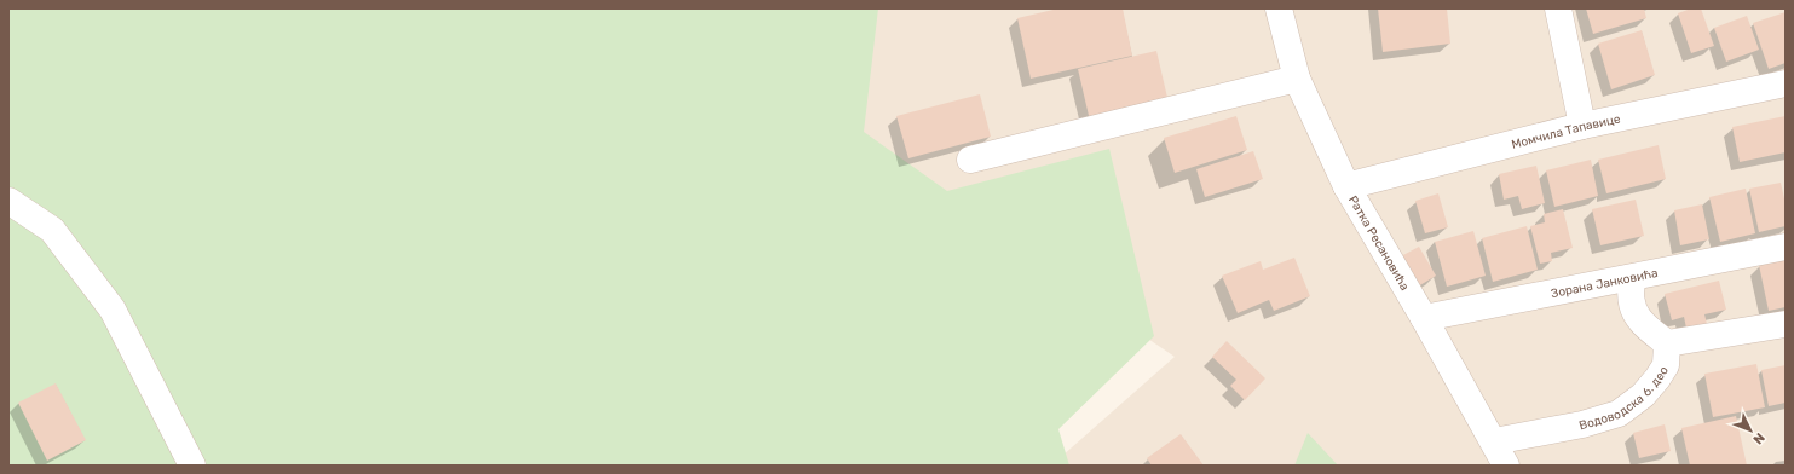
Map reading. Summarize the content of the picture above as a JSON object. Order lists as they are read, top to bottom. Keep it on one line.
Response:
{"streets":{"street":["Момчила Тапавице","Ратка Ресановића","Зорана Јанковића","Водоводска 6. део"]},"crossings":[["Момчила Тапавице","Ратка Ресановића"],["Ратка Ресановића","Зорана Јанковића"],["Ратка Ресановића","Водоводска 6. део"]],"north":"bottom right"}
